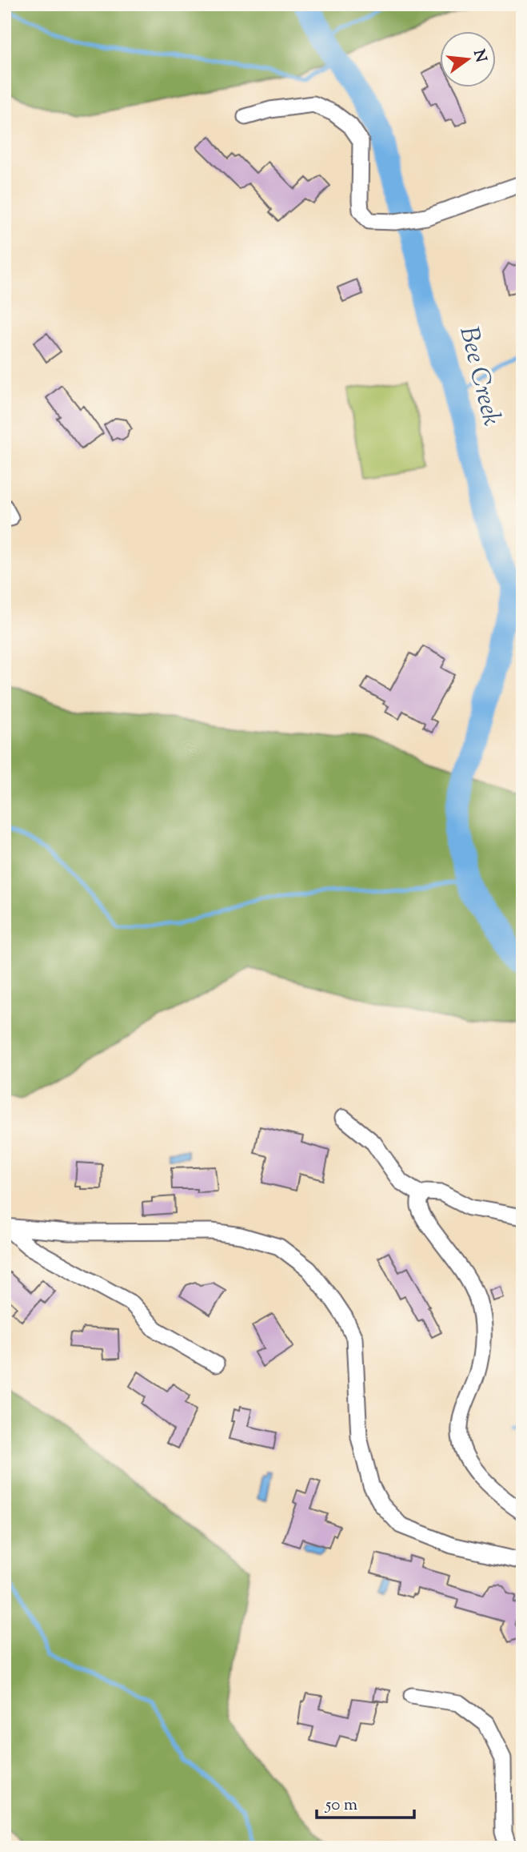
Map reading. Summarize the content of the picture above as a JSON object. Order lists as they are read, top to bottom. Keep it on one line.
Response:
{"water":["Bee Creek"],"scale_bar":"50 m","north":"right"}
